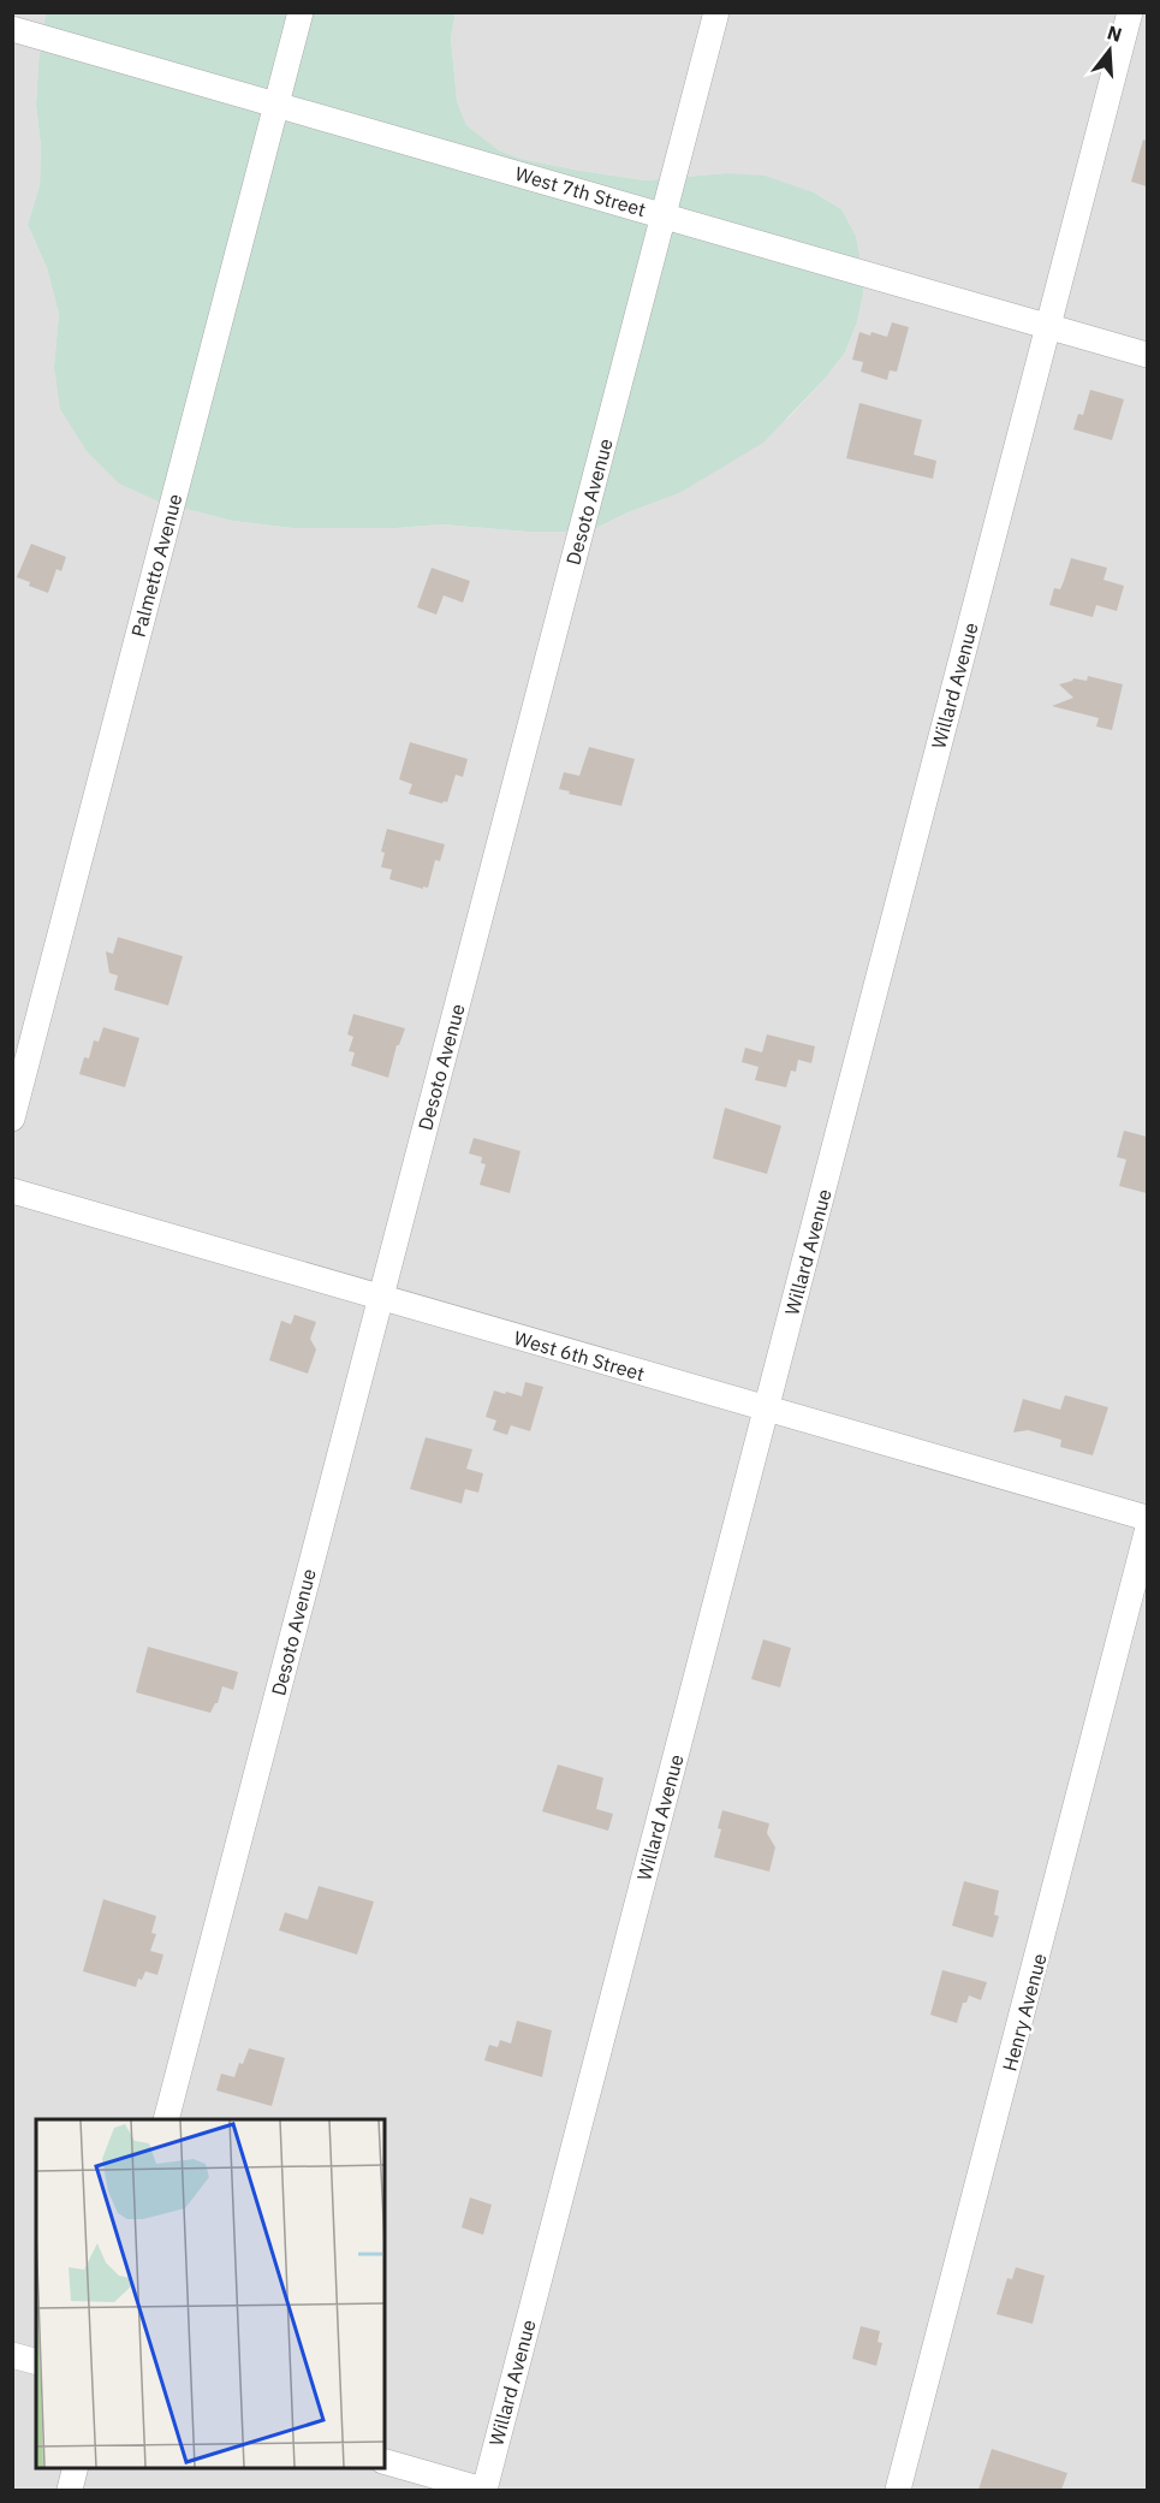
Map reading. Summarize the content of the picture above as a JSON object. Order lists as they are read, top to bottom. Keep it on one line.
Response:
{"streets":{"street":["West 7th Street","Desoto Avenue","Palmetto Avenue","Willard Avenue","West 6th Street","Henry Avenue"]},"crossings":[["West 7th Street","Desoto Avenue"],["West 7th Street","Palmetto Avenue"],["West 7th Street","Willard Avenue"],["Desoto Avenue","West 6th Street"],["Willard Avenue","West 6th Street"]],"north":"top"}
